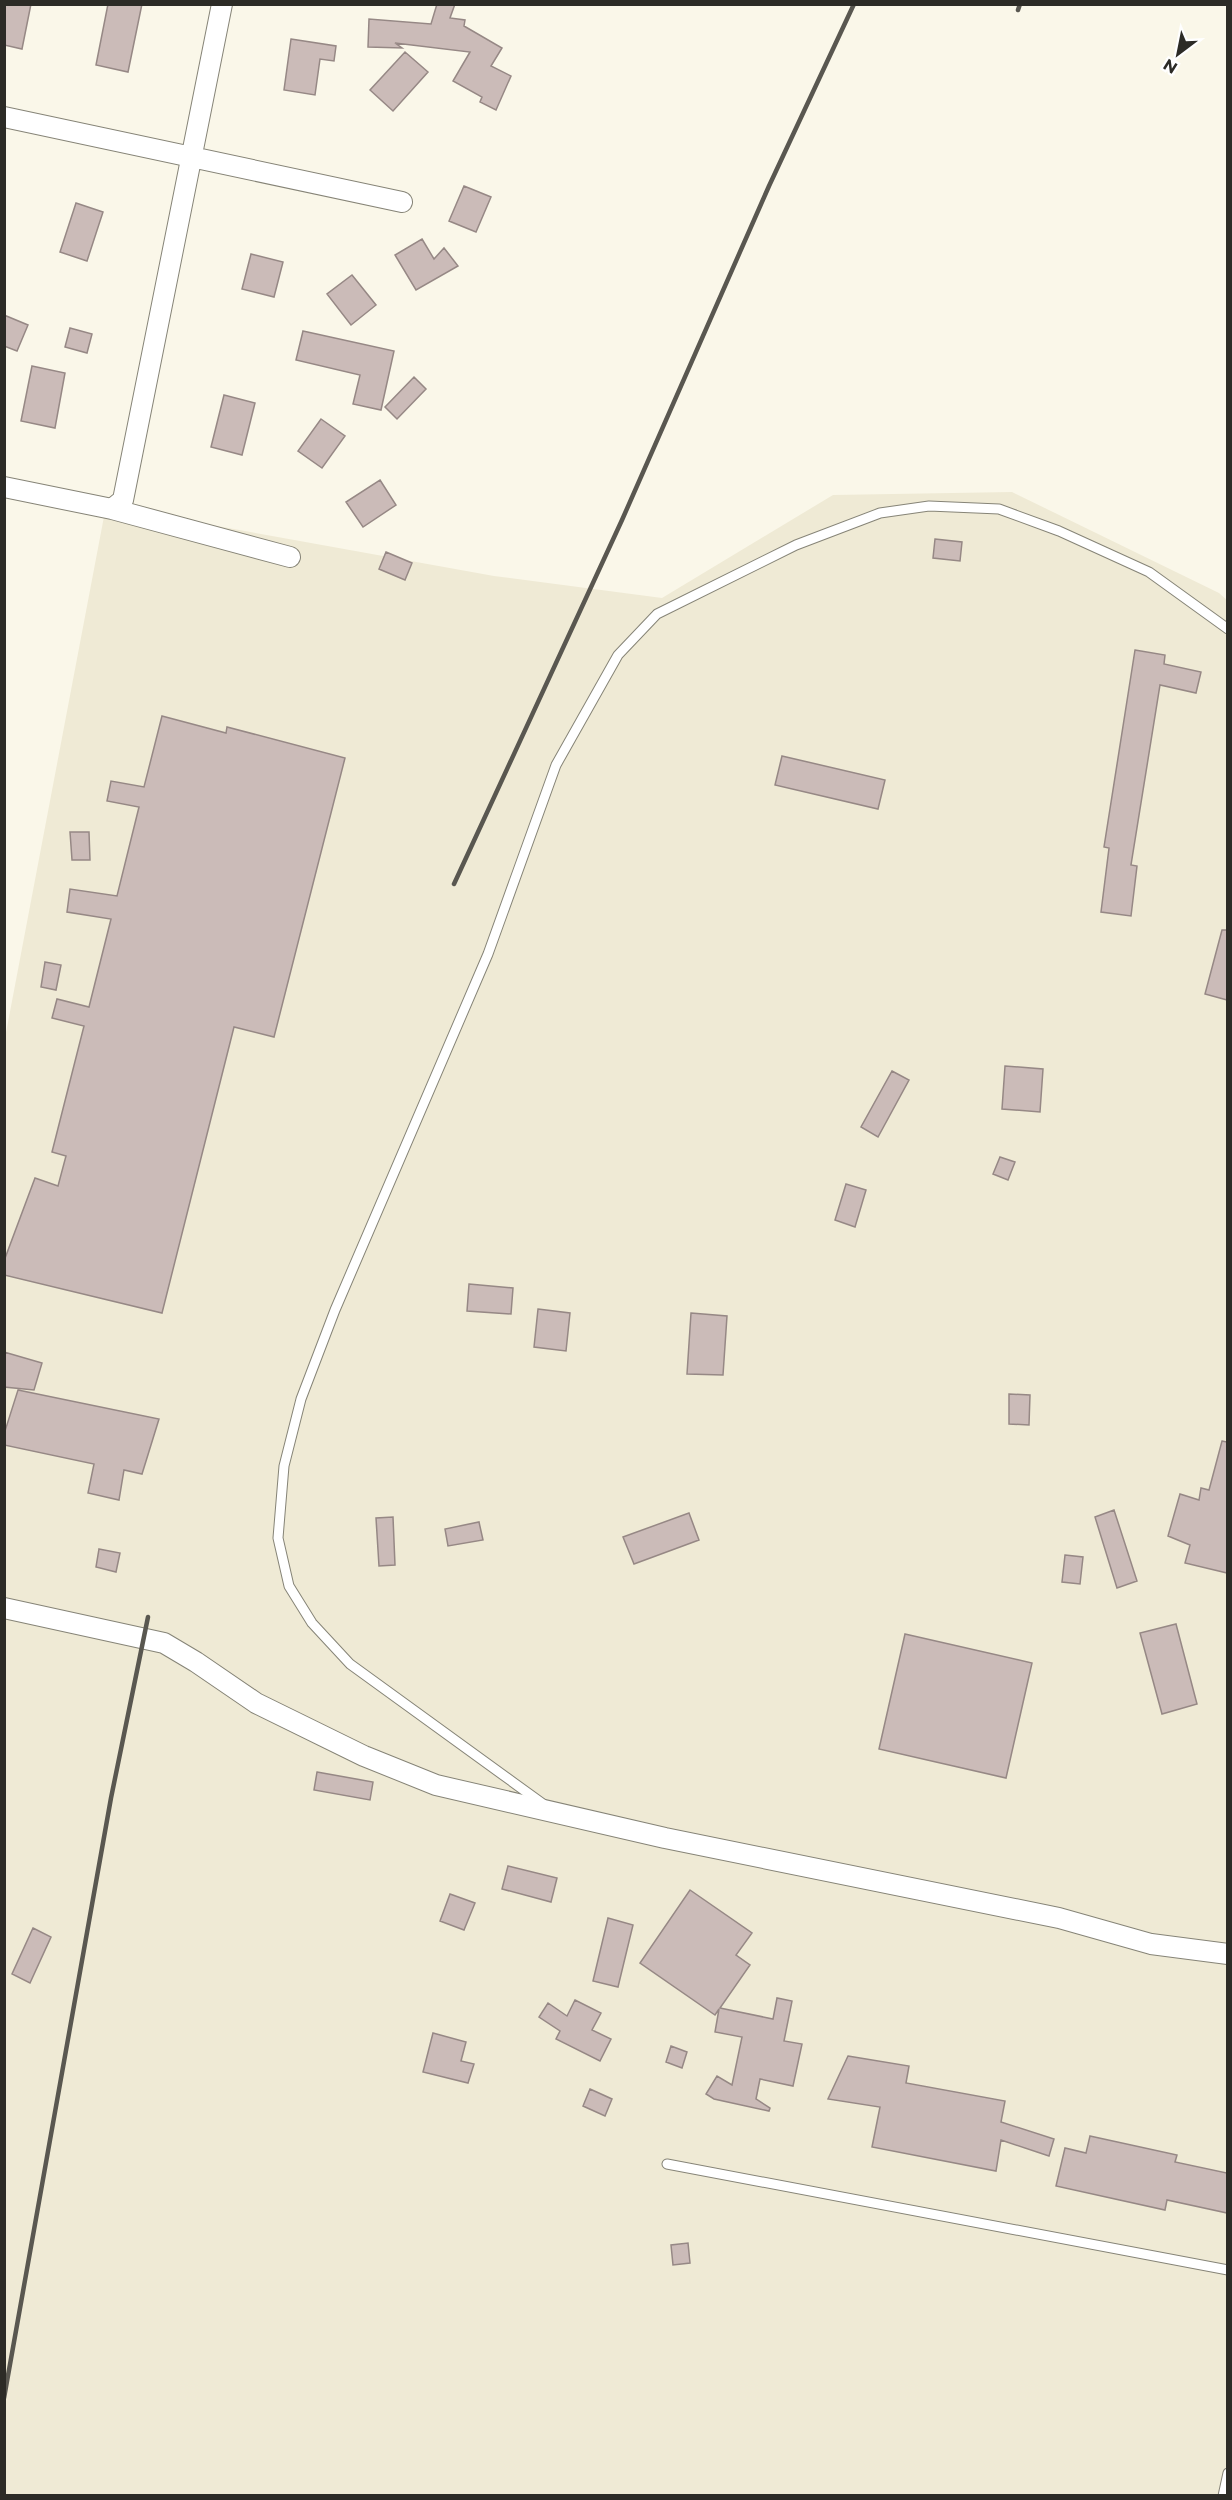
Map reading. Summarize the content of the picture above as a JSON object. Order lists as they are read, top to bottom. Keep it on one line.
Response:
{"north":"bottom left"}
